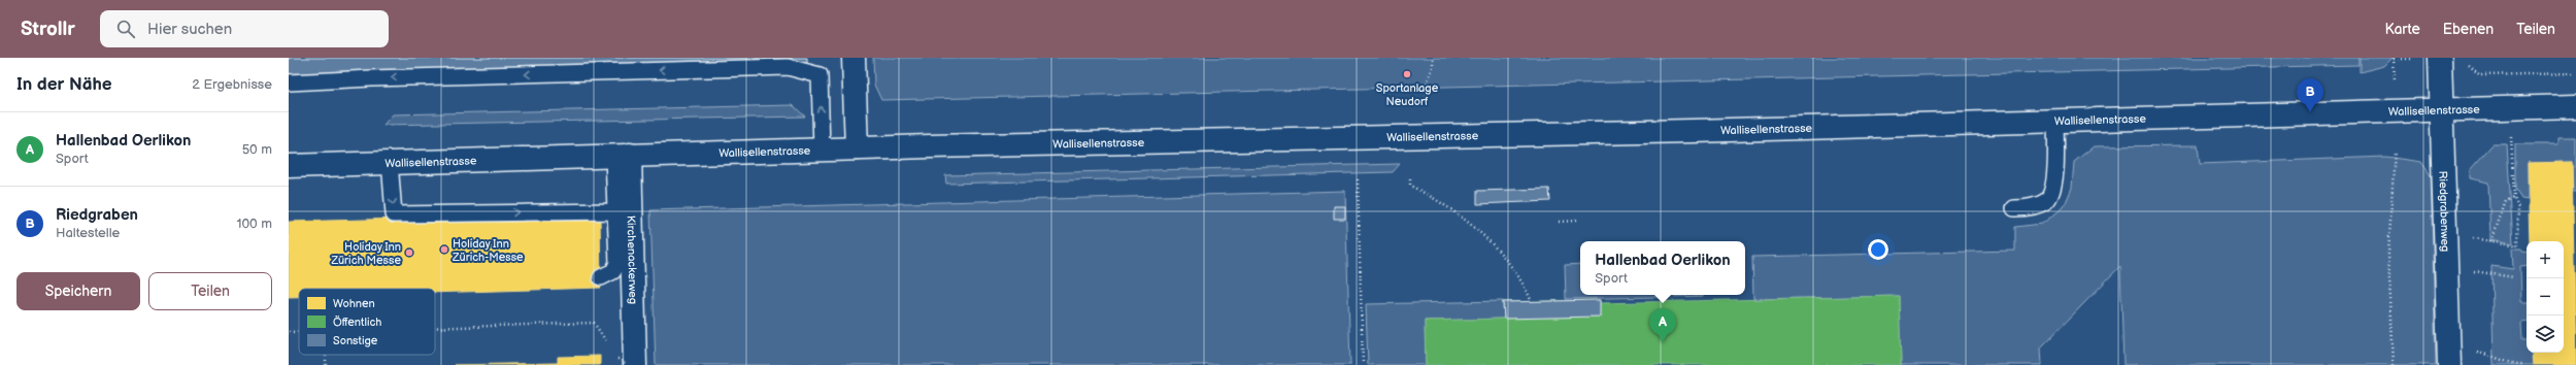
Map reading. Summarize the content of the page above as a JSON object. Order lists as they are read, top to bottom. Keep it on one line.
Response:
{"streets":{"street":["Wallisellenstrasse","Riedgrabenweg","Kirchenackerweg"]},"crossings":[["Wallisellenstrasse","Riedgrabenweg"],["Wallisellenstrasse","Kirchenackerweg"]],"places":["Sportanlage Neudorf","Holiday Inn Zürich-Messe","Holiday Inn Zürich Messe"],"legend":["Wohnen","Öffentlich","Sonstige"],"page":{"header":"Strollr","search":"Hier suchen","nav":["Karte","Ebenen","Teilen"],"heading":["In der Nähe","2 Ergebnisse"],"pins":["B","A"],"list":[{"mark":"A","name":"Hallenbad Oerlikon","note":"Sport","value":"50 m"},{"mark":"B","name":"Riedgraben","note":"Haltestelle","value":"100 m"}],"map_buttons":["+","−"],"popup":["Hallenbad Oerlikon","Sport"],"buttons":["Speichern","Teilen"]}}
